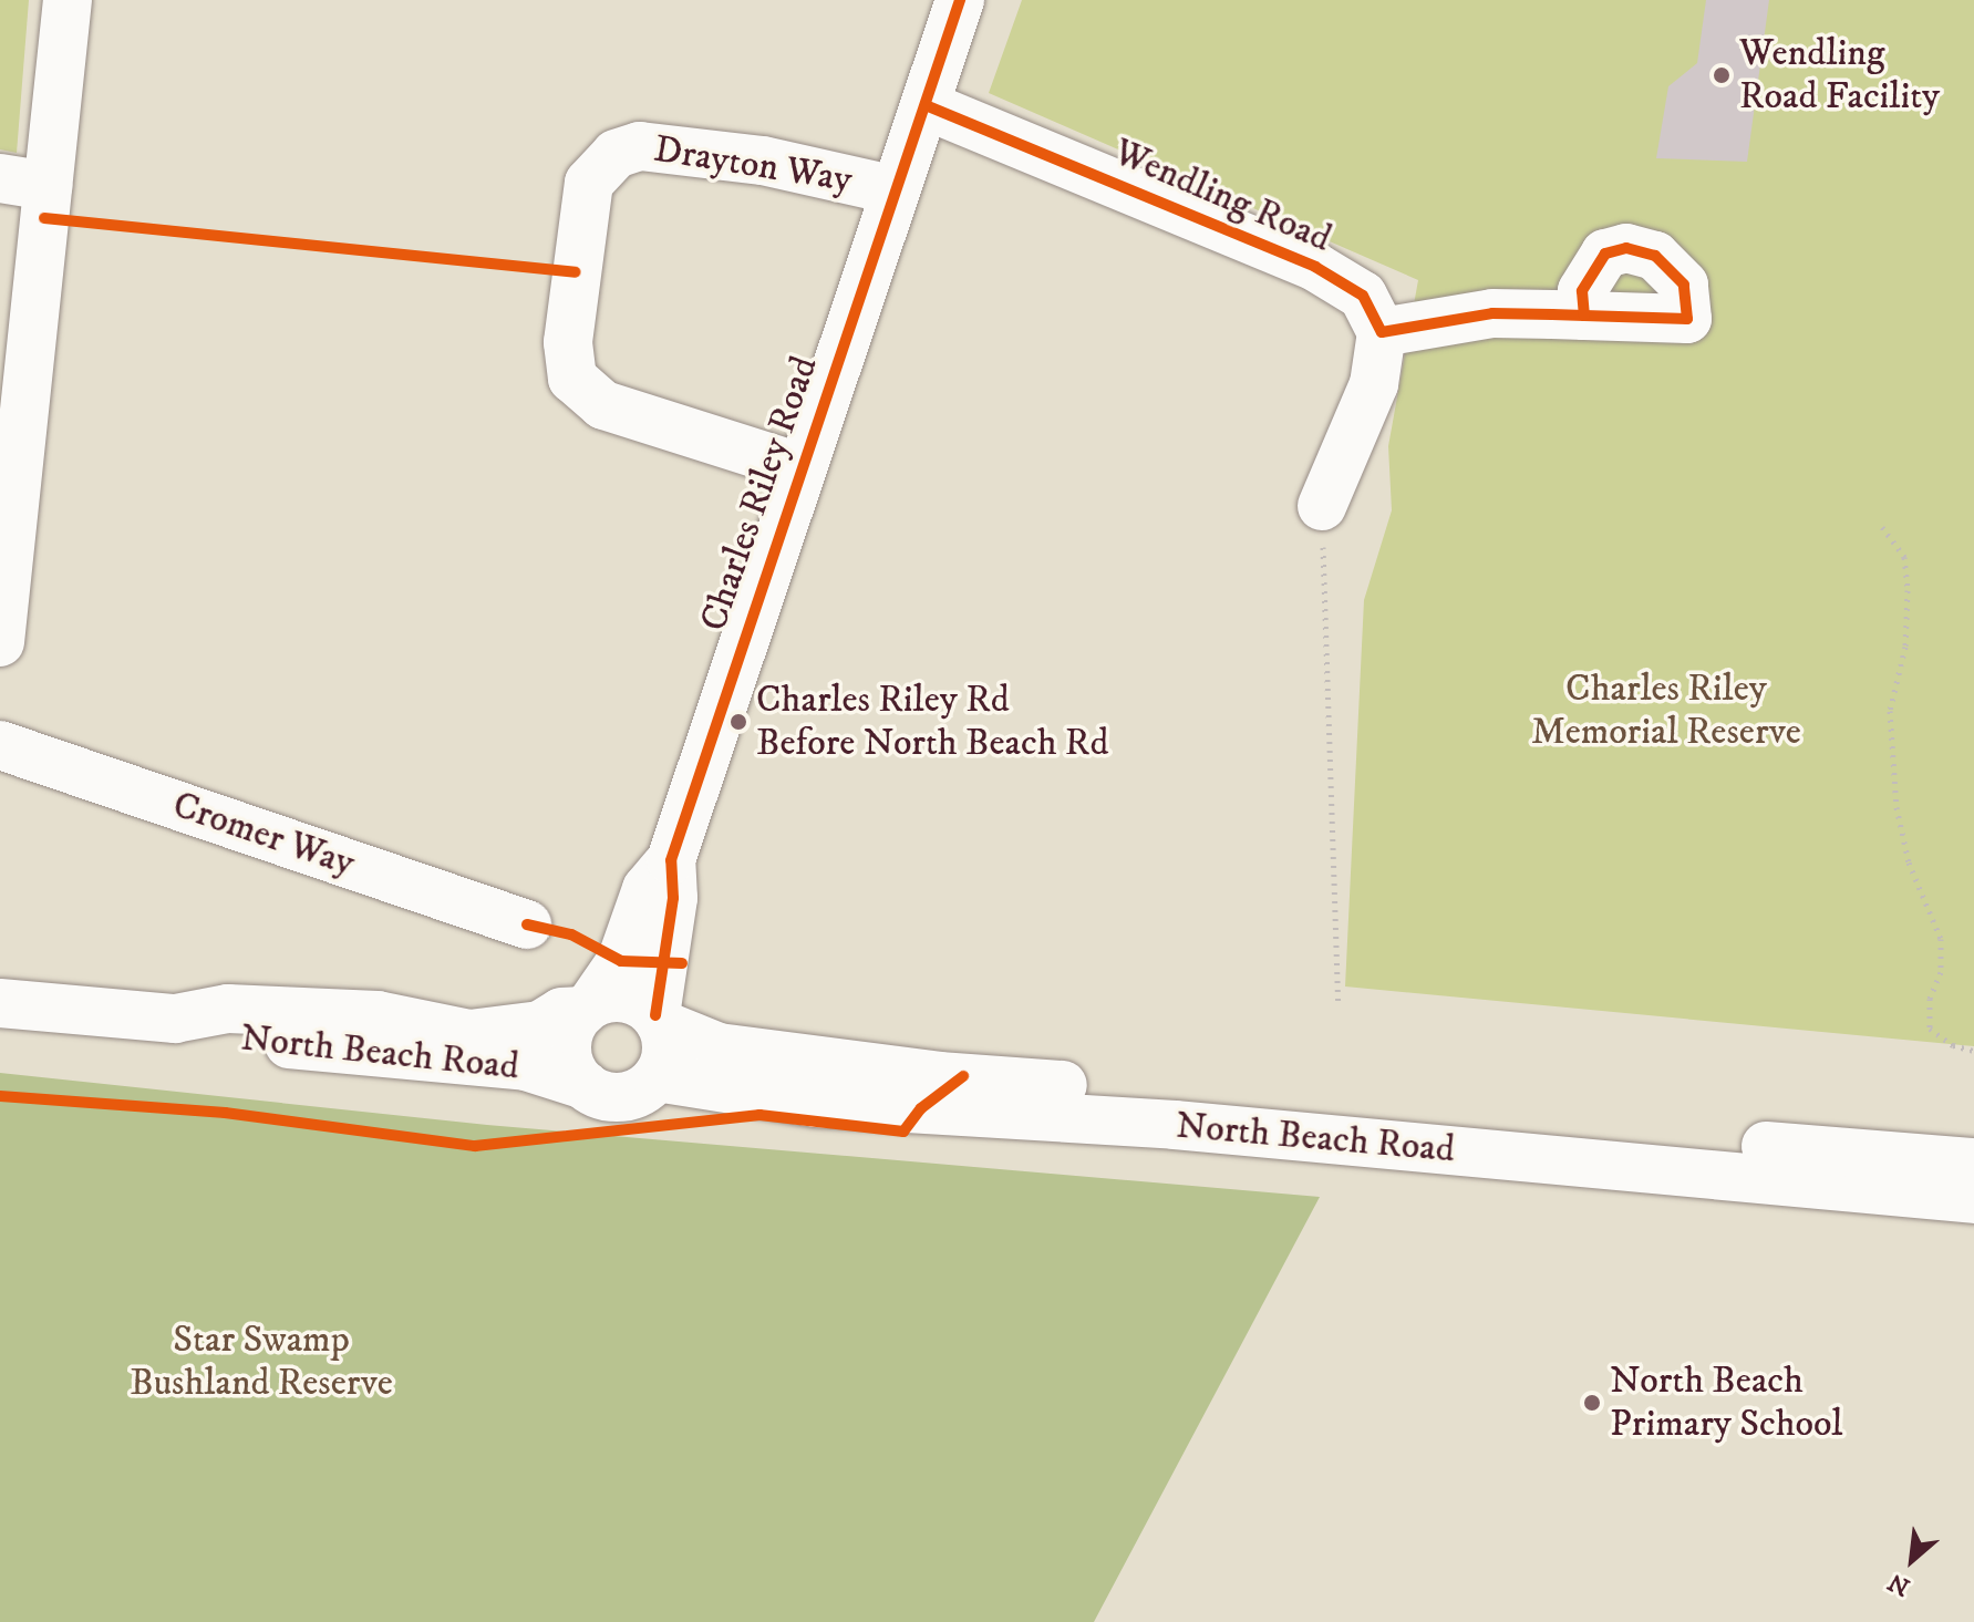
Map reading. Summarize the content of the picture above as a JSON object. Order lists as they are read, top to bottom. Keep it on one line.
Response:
{"streets":{"street":["Drayton Way","Wendling Road","Charles Riley Road","Cromer Way","North Beach Road"]},"crossings":[["Drayton Way","Charles Riley Road"],["Wendling Road","Charles Riley Road"],["Charles Riley Road","North Beach Road"]],"parks":["Charles Riley Memorial Reserve","Star Swamp Bushland Reserve"],"places":["Wendling Road Facility","Charles Riley Rd Before North Beach Rd","North Beach Primary School"],"north":"bottom left"}
